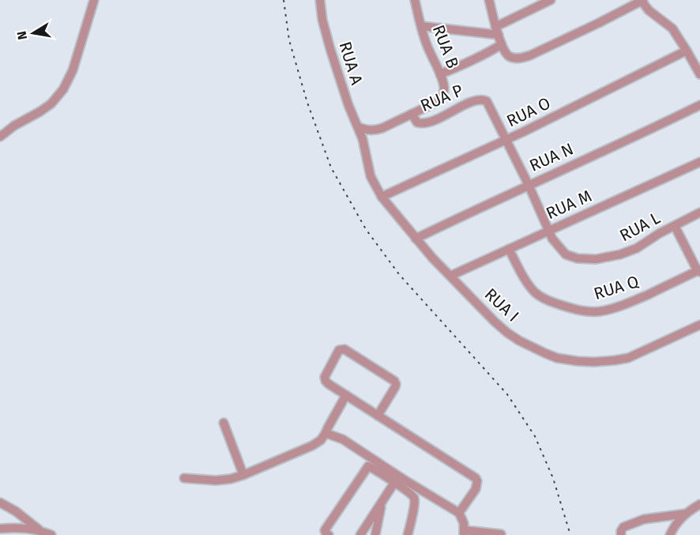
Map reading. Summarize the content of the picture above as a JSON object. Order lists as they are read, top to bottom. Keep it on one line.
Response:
{"streets":{"street":["RUA B","RUA A","RUA P","RUA O","RUA N","RUA M","RUA L","RUA Q","RUA I"]},"crossings":[["RUA B","RUA A"],["RUA B","RUA P"],["RUA B","RUA I"],["RUA A","RUA I"],["RUA P","RUA O"],["RUA P","RUA N"],["RUA P","RUA M"],["RUA P","RUA L"],["RUA O","RUA I"],["RUA N","RUA I"],["RUA M","RUA L"],["RUA M","RUA Q"],["RUA M","RUA I"]],"north":"left"}
